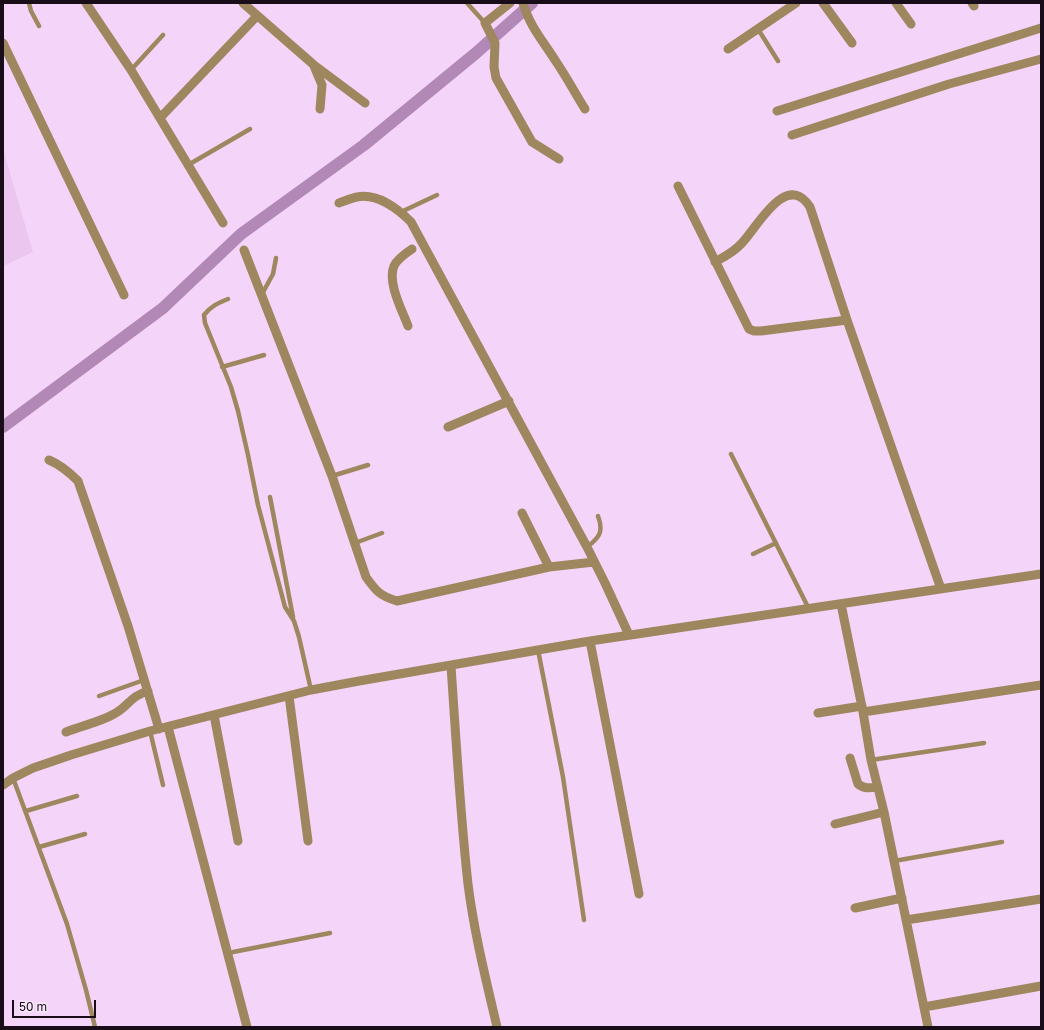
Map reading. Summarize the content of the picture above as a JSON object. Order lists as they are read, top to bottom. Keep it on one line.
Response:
{"scale_bar":"50 m"}
